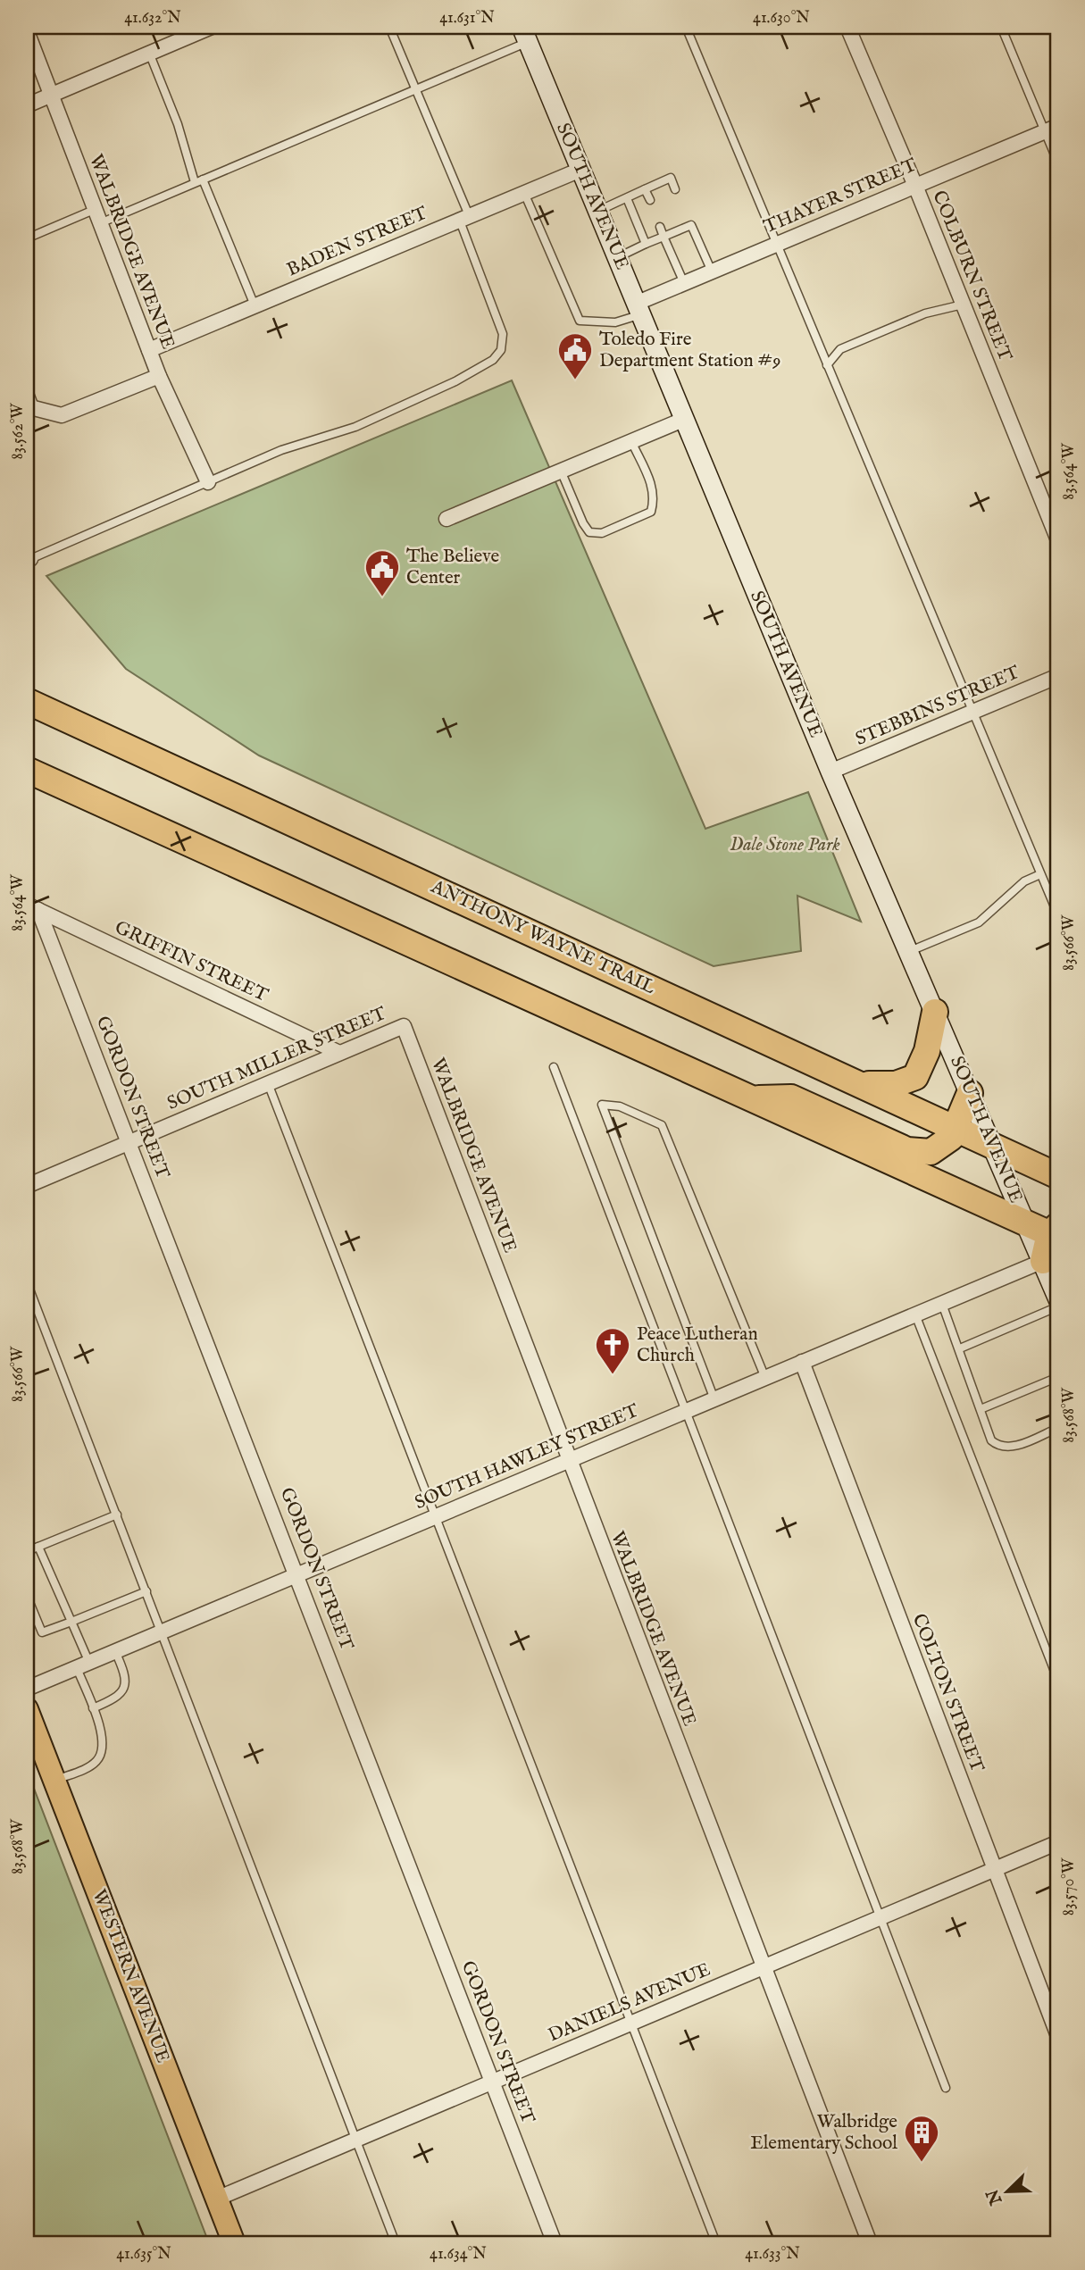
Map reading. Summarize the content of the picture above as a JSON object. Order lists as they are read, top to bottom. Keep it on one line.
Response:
{"streets":{"highway":["ANTHONY WAYNE TRAIL"],"main road":["WESTERN AVENUE"],"street":["SOUTH AVENUE","THAYER STREET","BADEN STREET","WALBRIDGE AVENUE","COLBURN STREET","STEBBINS STREET","GRIFFIN STREET","SOUTH MILLER STREET","GORDON STREET","SOUTH HAWLEY STREET","COLTON STREET","DANIELS AVENUE"]},"crossings":[["SOUTH AVENUE","THAYER STREET"],["SOUTH AVENUE","BADEN STREET"],["SOUTH AVENUE","STEBBINS STREET"],["SOUTH AVENUE","ANTHONY WAYNE TRAIL"],["SOUTH AVENUE","SOUTH HAWLEY STREET"],["THAYER STREET","COLBURN STREET"],["BADEN STREET","WALBRIDGE AVENUE"],["WALBRIDGE AVENUE","SOUTH MILLER STREET"],["WALBRIDGE AVENUE","SOUTH HAWLEY STREET"],["WALBRIDGE AVENUE","DANIELS AVENUE"],["GRIFFIN STREET","SOUTH MILLER STREET"],["GRIFFIN STREET","GORDON STREET"],["SOUTH MILLER STREET","GORDON STREET"],["GORDON STREET","SOUTH HAWLEY STREET"],["GORDON STREET","DANIELS AVENUE"],["SOUTH HAWLEY STREET","COLTON STREET"],["COLTON STREET","DANIELS AVENUE"],["WESTERN AVENUE","DANIELS AVENUE"]],"parks":["Dale Stone Park"],"places":{"public building":["Toledo Fire Department Station #9","The Believe Center"],"church":["Peace Lutheran Church"],"building":["Walbridge Elementary School"]},"north":"bottom left","coordinates":["41.632°N","41.631°N","41.630°N","83.562°W","83.564°W","83.566°W","83.568°W","83.570°W","41.635°N","41.634°N","41.633°N"]}
